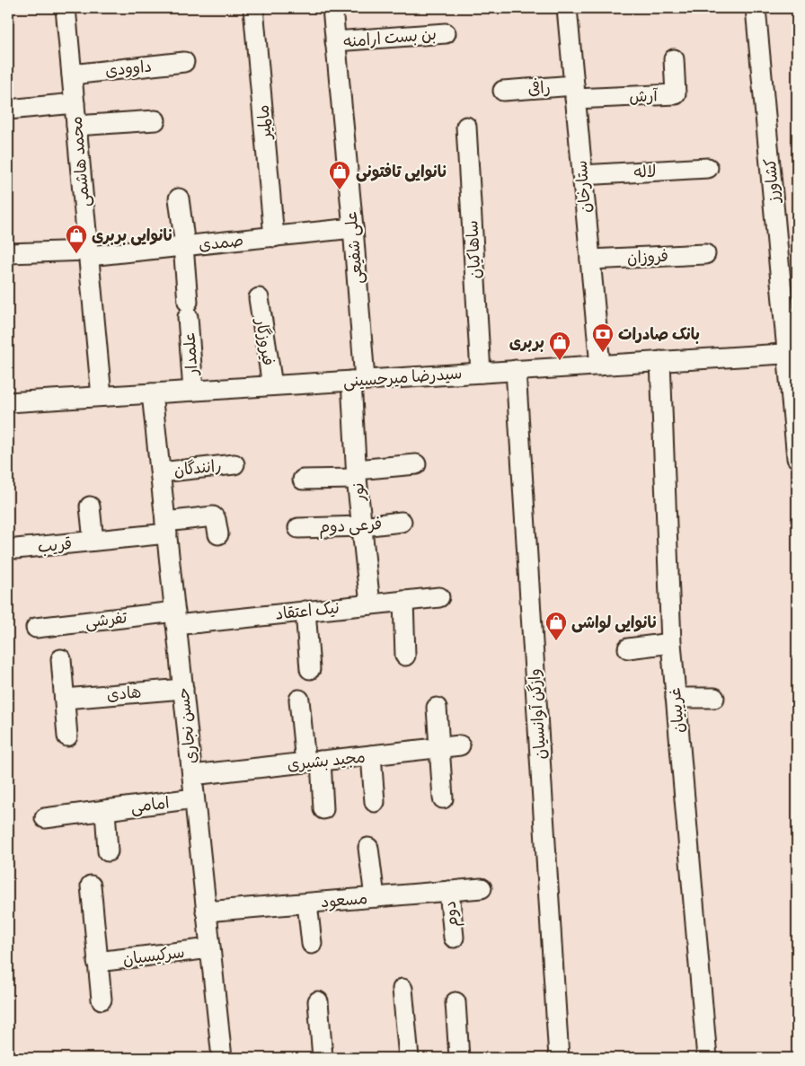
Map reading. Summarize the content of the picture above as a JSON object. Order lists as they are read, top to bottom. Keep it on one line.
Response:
{"streets":{"street":["بن بست ارامنه","داوودی","رافی","آرش","مالمیر","محمد هاشمی","لاله","کشاورز","ستارخان","صمدی","علی شفیعی","ساهاکیان","فروزان","فیروزگار","علمدار","سیدرضا میرحسینی","رانندگان","نور","فرعی دوم","قریب","نیک اعتقاد","تفرشی","هادی","غریبیان","وازگن آوانسیان","حسن نجاری","مجید بشیری","امامی","مسعود","دوم","سرکیسیان"]},"crossings":[["بن بست ارامنه","علی شفیعی"],["داوودی","محمد هاشمی"],["رافی","آرش"],["رافی","ستارخان"],["آرش","ستارخان"],["مالمیر","صمدی"],["محمد هاشمی","صمدی"],["محمد هاشمی","سیدرضا میرحسینی"],["لاله","ستارخان"],["کشاورز","سیدرضا میرحسینی"],["ستارخان","فروزان"],["ستارخان","سیدرضا میرحسینی"],["صمدی","علی شفیعی"],["صمدی","علمدار"],["علی شفیعی","سیدرضا میرحسینی"],["علی شفیعی","نور"],["ساهاکیان","سیدرضا میرحسینی"],["فیروزگار","سیدرضا میرحسینی"],["علمدار","سیدرضا میرحسینی"],["سیدرضا میرحسینی","نور"],["سیدرضا میرحسینی","غریبیان"],["سیدرضا میرحسینی","وازگن آوانسیان"],["سیدرضا میرحسینی","حسن نجاری"],["رانندگان","حسن نجاری"],["نور","فرعی دوم"],["نور","نیک اعتقاد"],["قریب","حسن نجاری"],["نیک اعتقاد","تفرشی"],["نیک اعتقاد","حسن نجاری"],["تفرشی","حسن نجاری"],["هادی","حسن نجاری"],["حسن نجاری","مجید بشیری"],["حسن نجاری","امامی"],["حسن نجاری","مسعود"],["حسن نجاری","سرکیسیان"],["مسعود","دوم"]],"places":{"shop":["نانوایی تافتونی","نانوایی بربری","بربری","نانوایی لواشی"],"bank":["بانک صادرات"]}}
